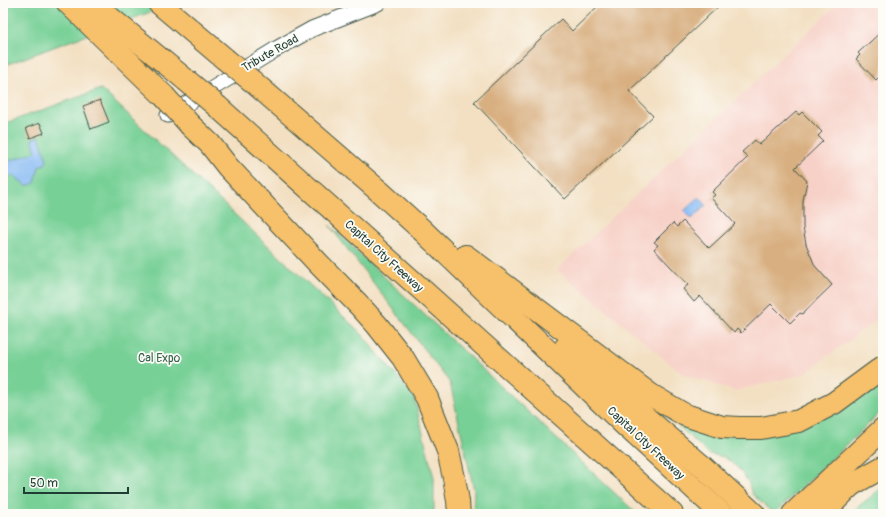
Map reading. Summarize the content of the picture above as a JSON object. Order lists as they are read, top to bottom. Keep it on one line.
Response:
{"streets":{"main road":["Capital City Freeway"],"street":["Tribute Road"]},"parks":["Cal Expo"],"scale_bar":"50 m"}
